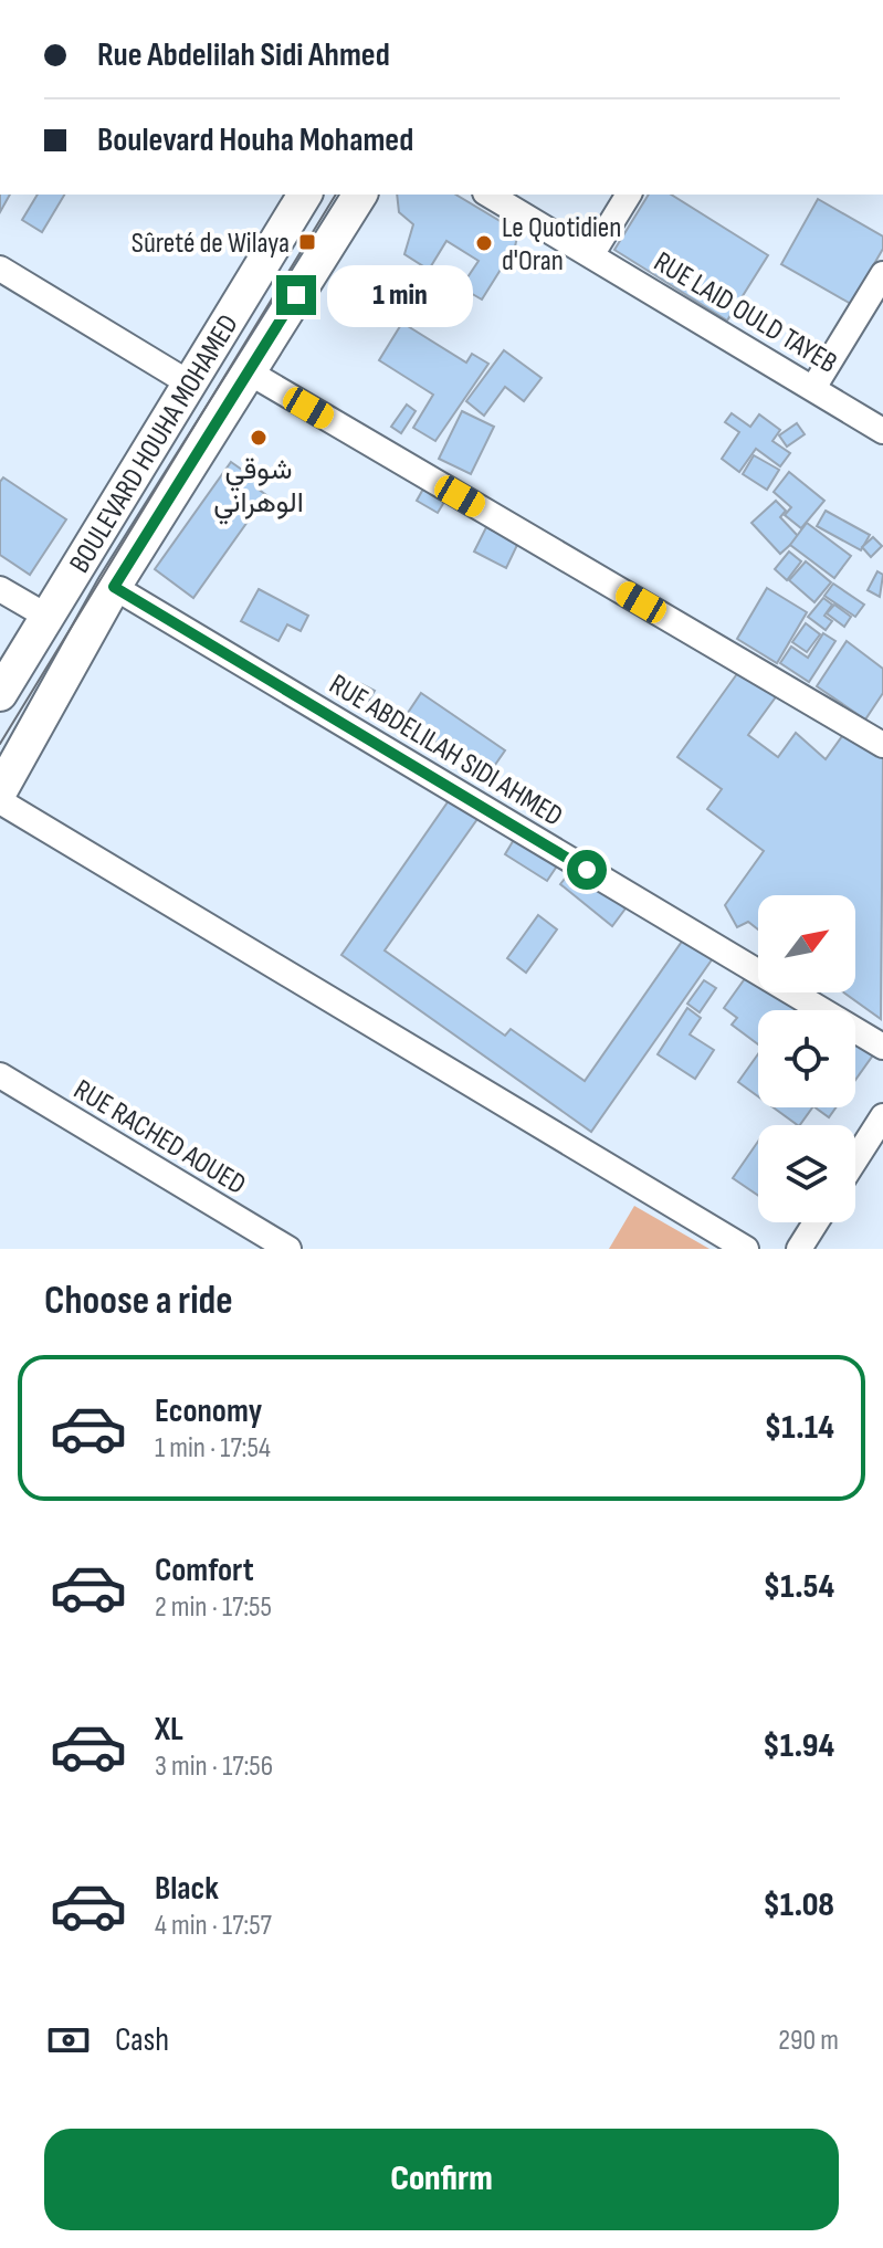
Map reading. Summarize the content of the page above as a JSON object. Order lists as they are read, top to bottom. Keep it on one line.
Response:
{"streets":{"main road":["BOULEVARD HOUHA MOHAMED"],"street":["RUE LAID OULD TAYEB","RUE ABDELILAH SIDI AHMED","RUE RACHED AOUED"]},"crossings":[["BOULEVARD HOUHA MOHAMED","RUE ABDELILAH SIDI AHMED"]],"places":{"transit":["Sûreté de Wilaya"],"other":["Le Quotidien d'Oran","شوقي الوهراني"]},"north":"top right","page":{"banner":["Rue Abdelilah Sidi Ahmed","Boulevard Houha Mohamed"],"bubble":"1 min","heading":"Choose a ride","list":[{"name":"Economy","note":"1 min · 17:54","value":"$1.14"},{"name":"Comfort","note":"2 min · 17:55","value":"$1.54"},{"name":"XL","note":"3 min · 17:56","value":"$1.94"},{"name":"Black","note":"4 min · 17:57","value":"$1.08"}],"pay":["Cash","290 m"],"buttons":"Confirm"}}
